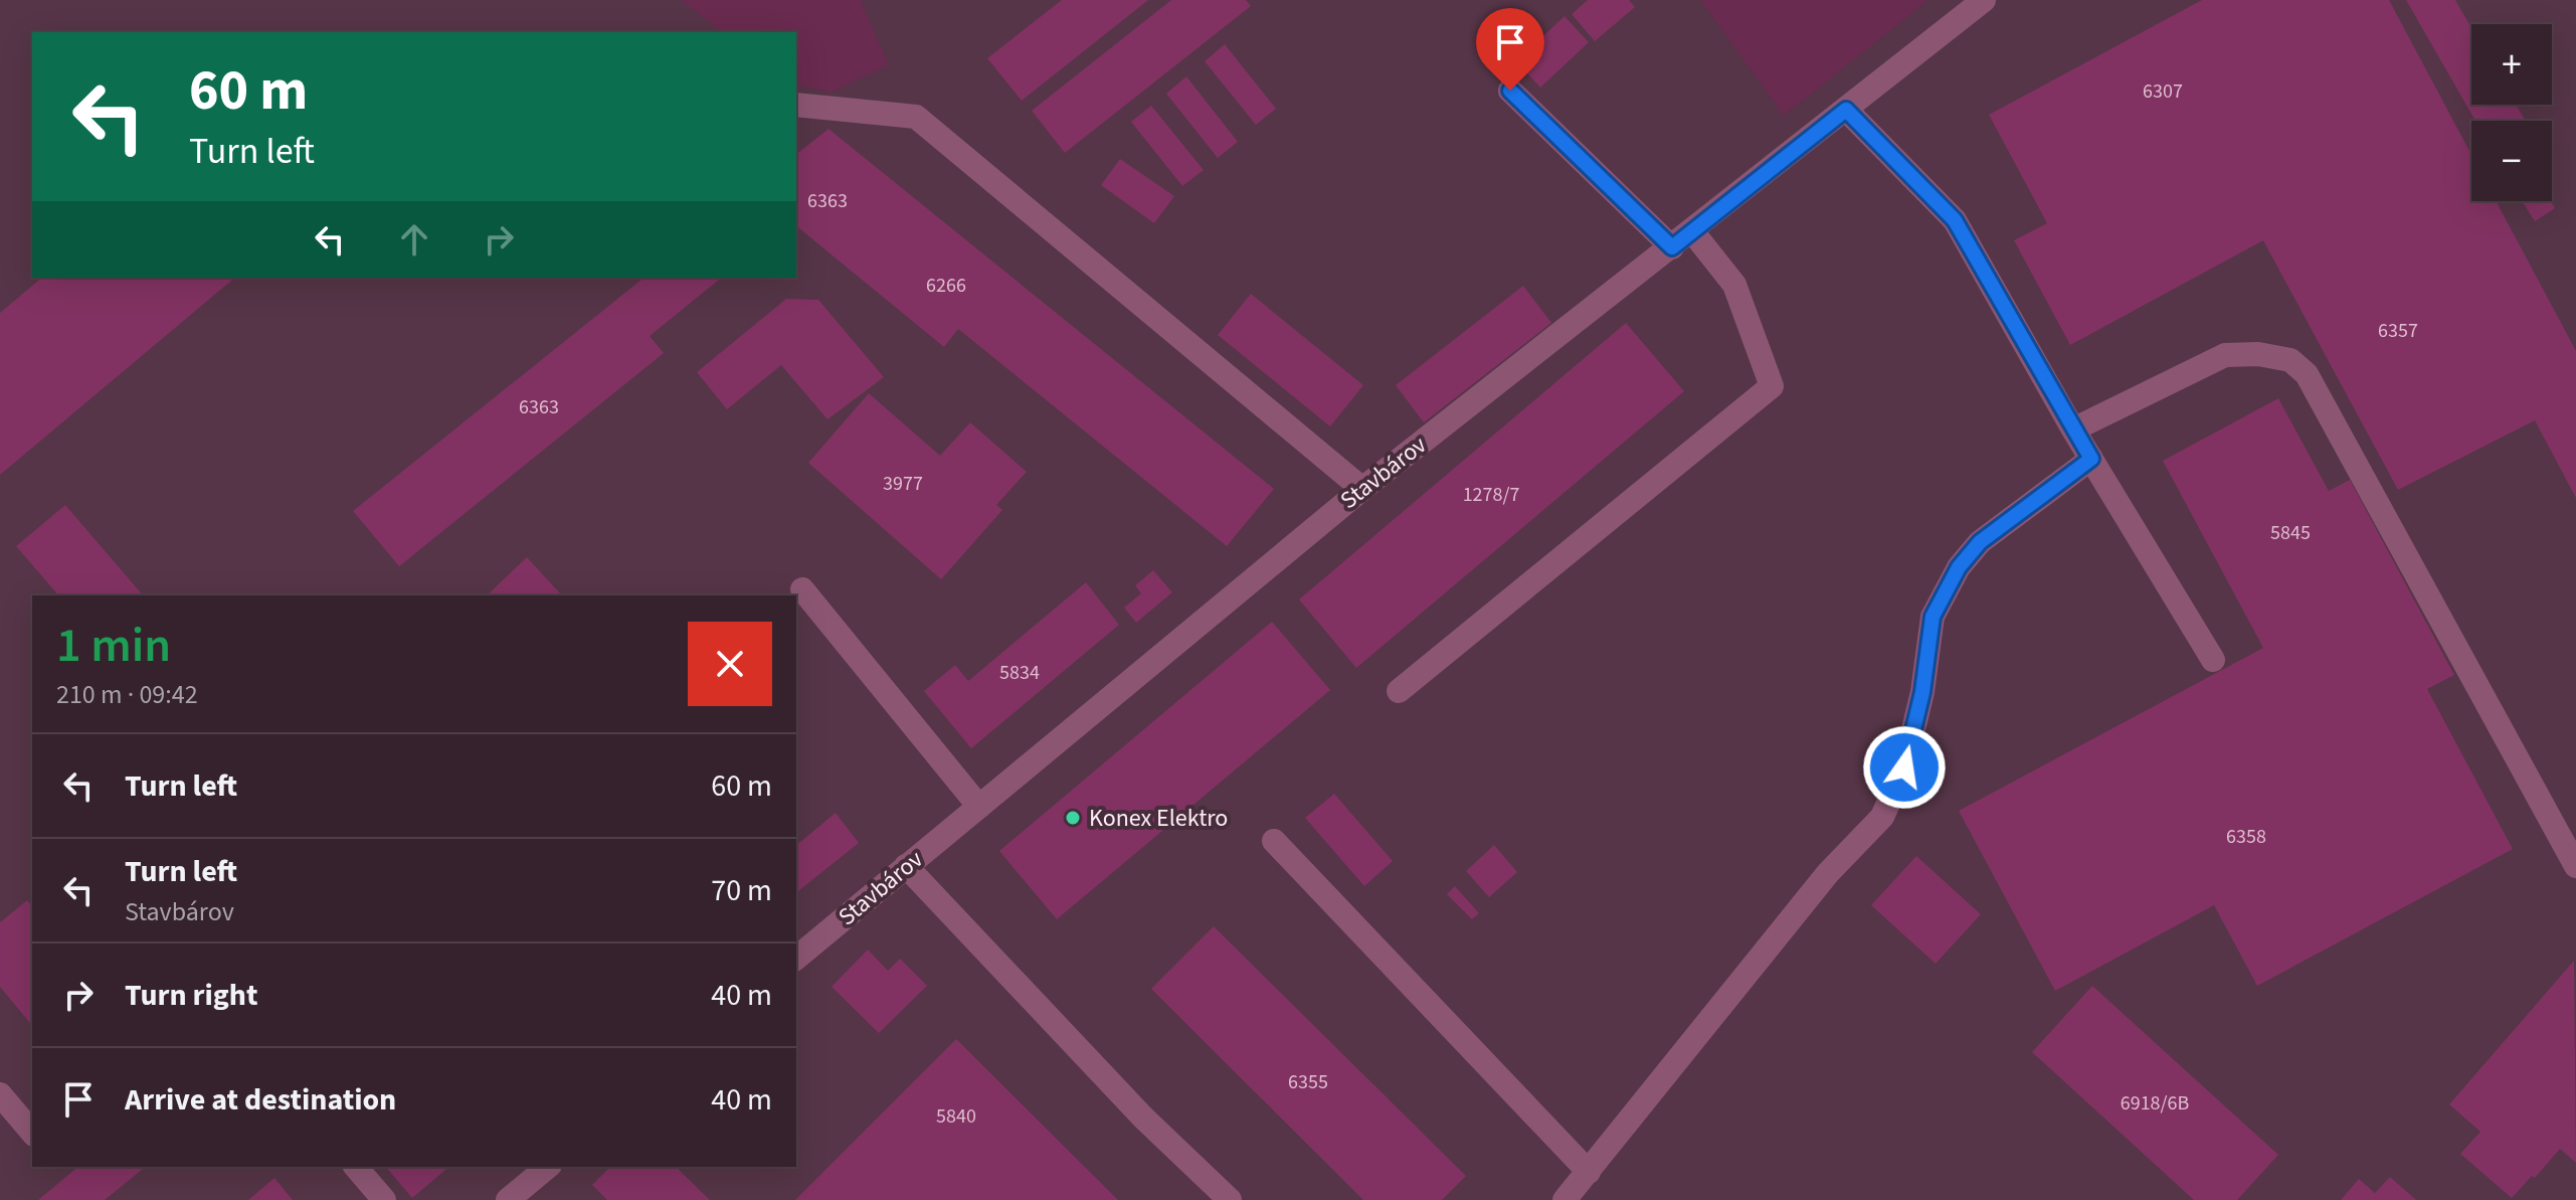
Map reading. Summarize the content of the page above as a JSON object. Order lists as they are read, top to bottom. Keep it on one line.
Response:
{"streets":{"lane":["Stavbárov"]},"places":["Konex Elektro"],"house_numbers":["6307","6363","6266","6357","6363","3977","1278/7","5845","5834","6358","6355","6918/6B","5840"],"page":{"map_buttons":["+","−"],"turn":["60 m","Turn left"],"heading":["1 min","210 m · 09:42"],"list":[{"name":"Turn left","value":"60 m"},{"name":"Turn left","note":"Stavbárov","value":"70 m"},{"name":"Turn right","value":"40 m"},{"name":"Arrive at destination","value":"40 m"}]}}
